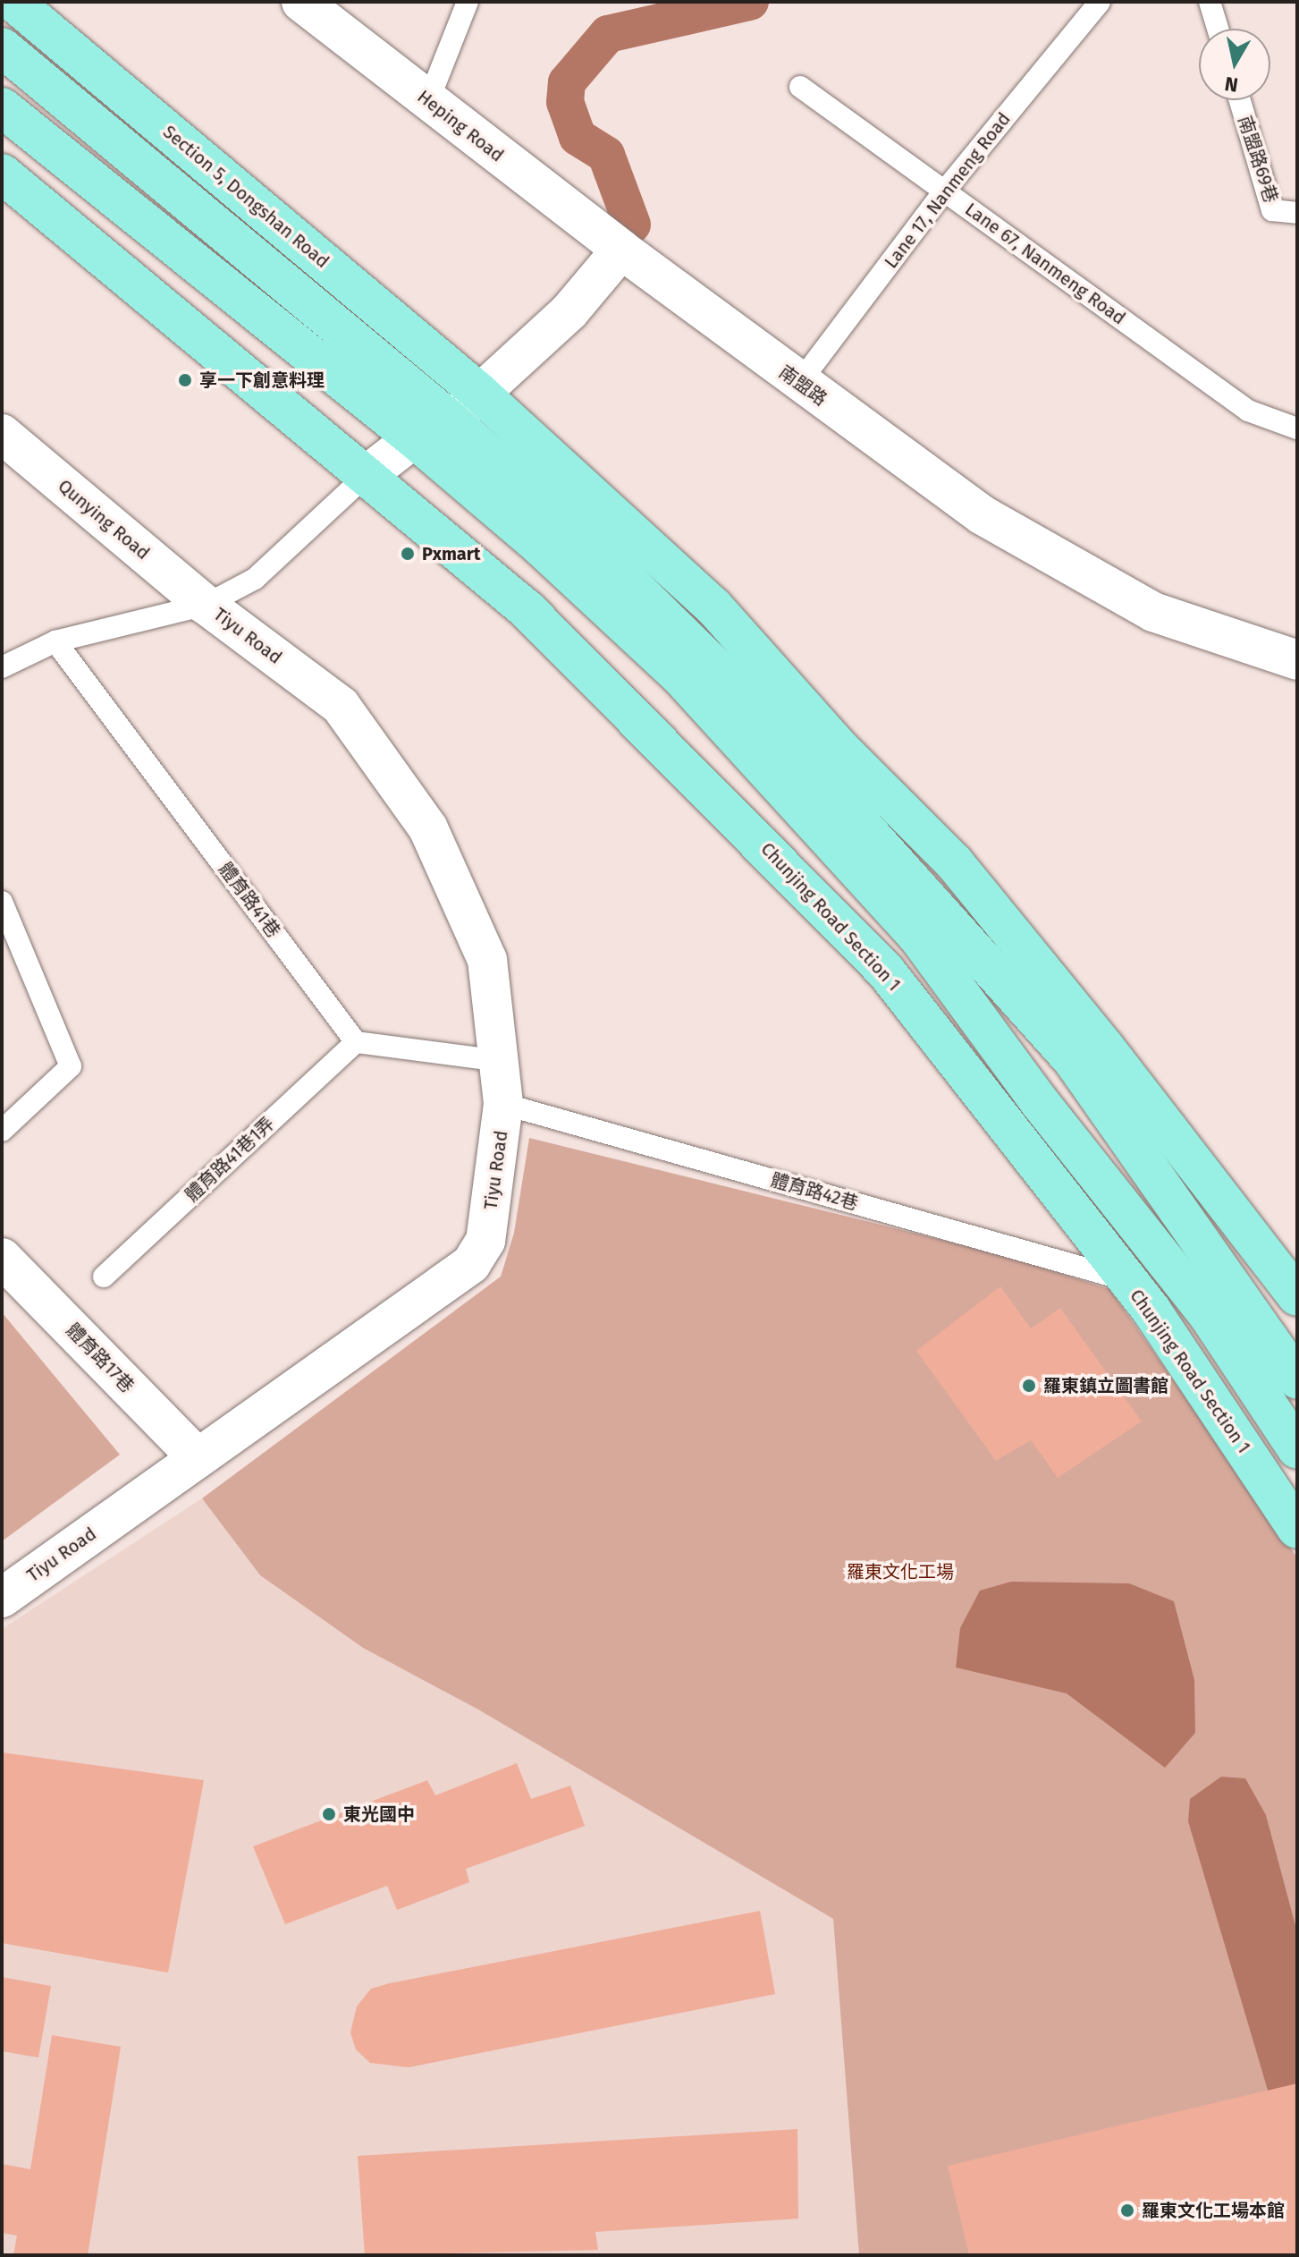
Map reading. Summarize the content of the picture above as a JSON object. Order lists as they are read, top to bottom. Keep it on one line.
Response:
{"streets":{"main road":["Section 5, Dongshan Road","Chunjing Road Section 1"],"street":["Heping Road","南盟路","Qunying Road","Tiyu Road","體育路17巷"],"lane":["南盟路69巷","Lane 17, Nanmeng Road","Lane 67, Nanmeng Road","體育路41巷","體育路41巷1弄","體育路42巷"]},"crossings":[["Heping Road","南盟路"],["Lane 17, Nanmeng Road","Lane 67, Nanmeng Road"],["Lane 17, Nanmeng Road","南盟路"],["Qunying Road","Tiyu Road"],["Tiyu Road","體育路42巷"],["Tiyu Road","體育路17巷"],["體育路41巷","體育路41巷1弄"],["Chunjing Road Section 1","體育路42巷"]],"parks":["羅東文化工場"],"places":["享一下創意料理","Pxmart","羅東鎮立圖書館","東光國中","羅東文化工場本館"],"north":"bottom"}
